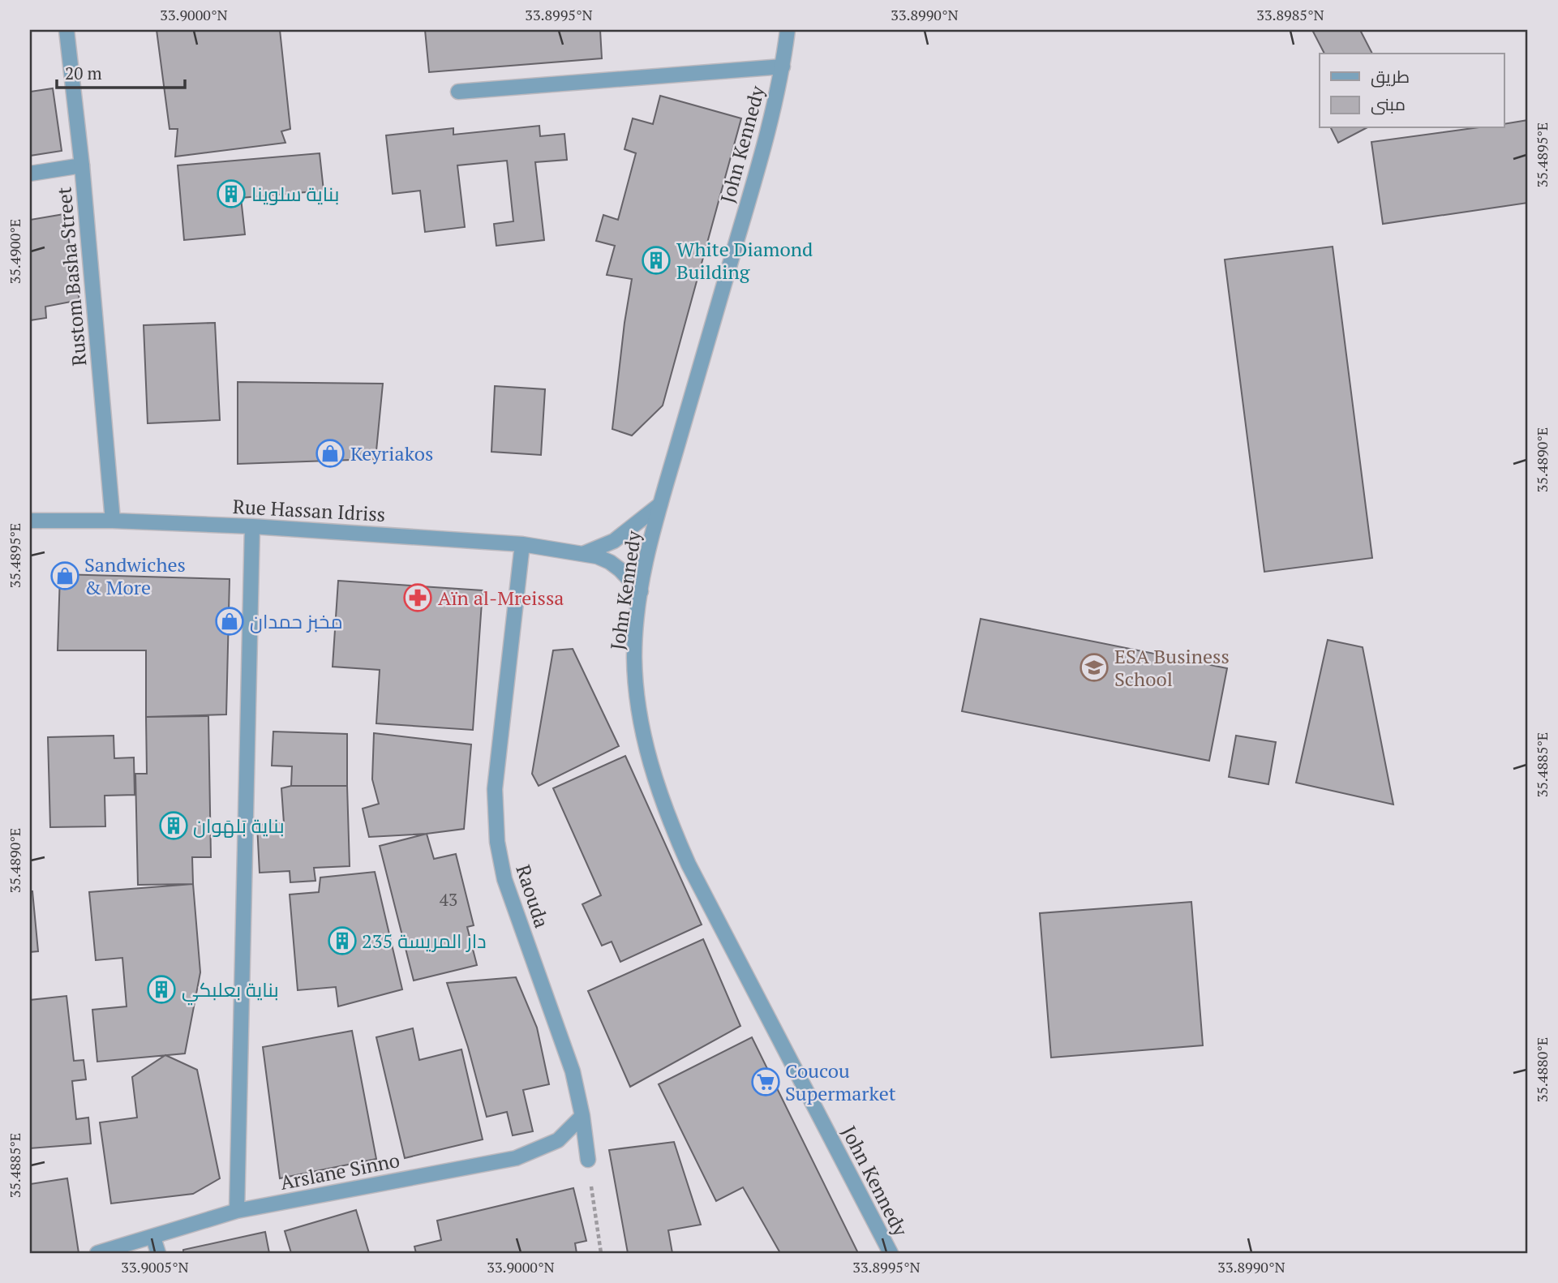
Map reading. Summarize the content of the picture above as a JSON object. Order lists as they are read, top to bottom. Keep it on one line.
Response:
{"streets":{"street":["John Kennedy","Rustom Basha Street","Rue Hassan Idriss","Raouda","Arslane Sinno"]},"crossings":[["John Kennedy","Rue Hassan Idriss"],["Rustom Basha Street","Rue Hassan Idriss"],["Rue Hassan Idriss","Raouda"],["Raouda","Arslane Sinno"]],"places":{"building":["بناية سلوينا","White Diamond Building","بناية بَلهَوان","دار المريسة 235","بناية بعلبكي"],"shop":["Keyriakos","Sandwiches & More","مخبز حمدان"],"pharmacy":["Aïn al-Mreissa"],"school or university":["ESA Business School"],"supermarket":["Coucou Supermarket"]},"house_numbers":["43"],"legend":["طريق","مبنى"],"scale_bar":"20 m","coordinates":["33.9000°N","33.8995°N","33.8990°N","33.8985°N","35.4895°E","35.4900°E","35.4890°E","35.4885°E","35.4880°E","33.9005°N"]}
